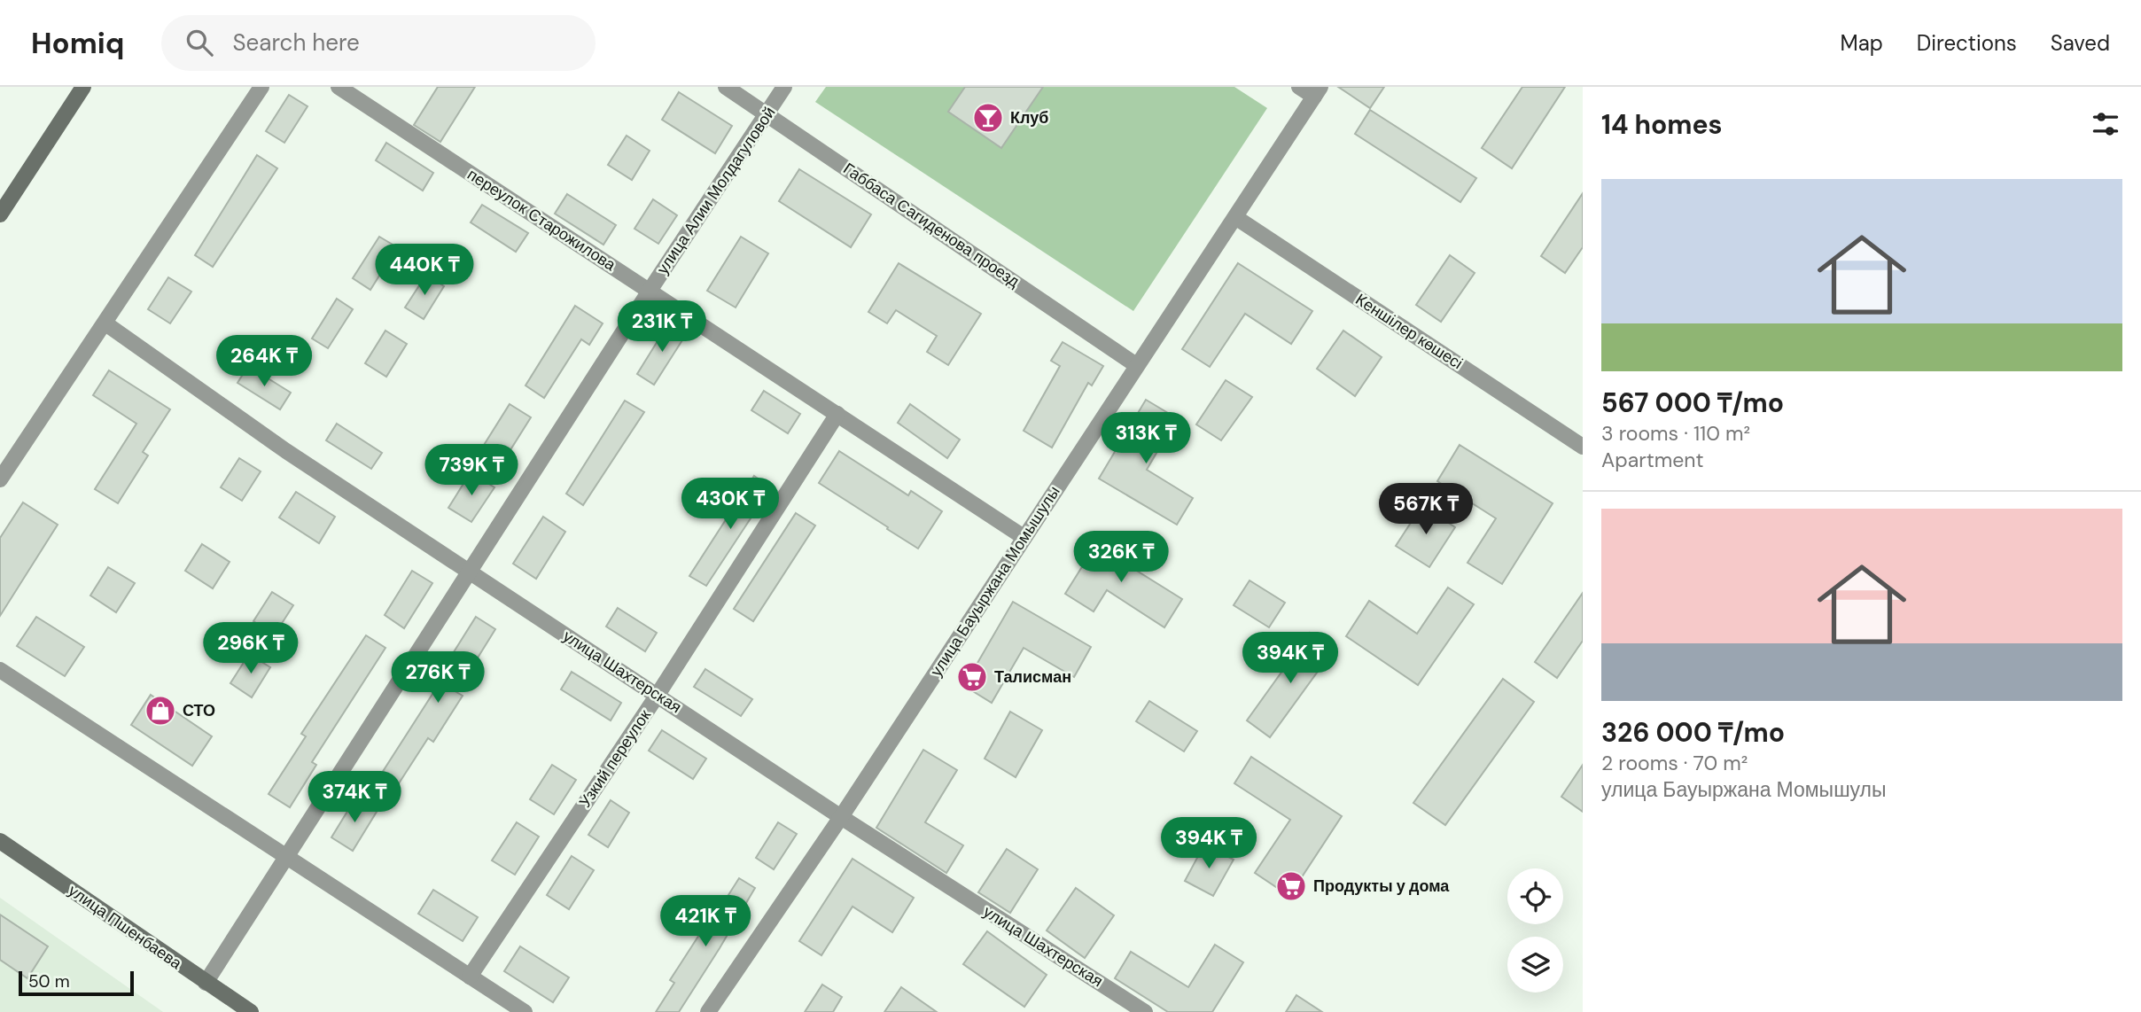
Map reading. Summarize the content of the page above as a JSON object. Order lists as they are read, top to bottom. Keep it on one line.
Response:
{"streets":{"street":["улица Алии Молдагуловой","переулок Старожилова","Габбаса Сагиденова проезд","Кеншілер көшесі","улица Бауыржана Момышулы","улица Шахтерская","Узкий переулок","улица Пшенбаева"]},"crossings":[["улица Алии Молдагуловой","переулок Старожилова"],["улица Алии Молдагуловой","Габбаса Сагиденова проезд"],["улица Алии Молдагуловой","улица Шахтерская"],["улица Алии Молдагуловой","улица Пшенбаева"],["переулок Старожилова","улица Бауыржана Момышулы"],["переулок Старожилова","Узкий переулок"],["Габбаса Сагиденова проезд","улица Бауыржана Момышулы"],["Кеншілер көшесі","улица Бауыржана Момышулы"],["улица Бауыржана Момышулы","улица Шахтерская"],["улица Шахтерская","Узкий переулок"]],"places":{"bar":["Клуб"],"supermarket":["Талисман","Продукты у дома"],"shop":["СТО"]},"scale_bar":"50 m","page":{"header":"Homiq","search":"Search here","nav":["Map","Directions","Saved"],"heading":"14 homes","list":[{"name":"567 000 ₸/mo","note":"3 rooms · 110 m² · Apartment"},{"name":"326 000 ₸/mo","note":"2 rooms · 70 m² · улица Бауыржана Момышулы"}],"price":["440K ₸","231K ₸","264K ₸","313K ₸","739K ₸","430K ₸","567K ₸","326K ₸","296K ₸","394K ₸","276K ₸","374K ₸","394K ₸","421K ₸"],"scale":"50 m"}}
